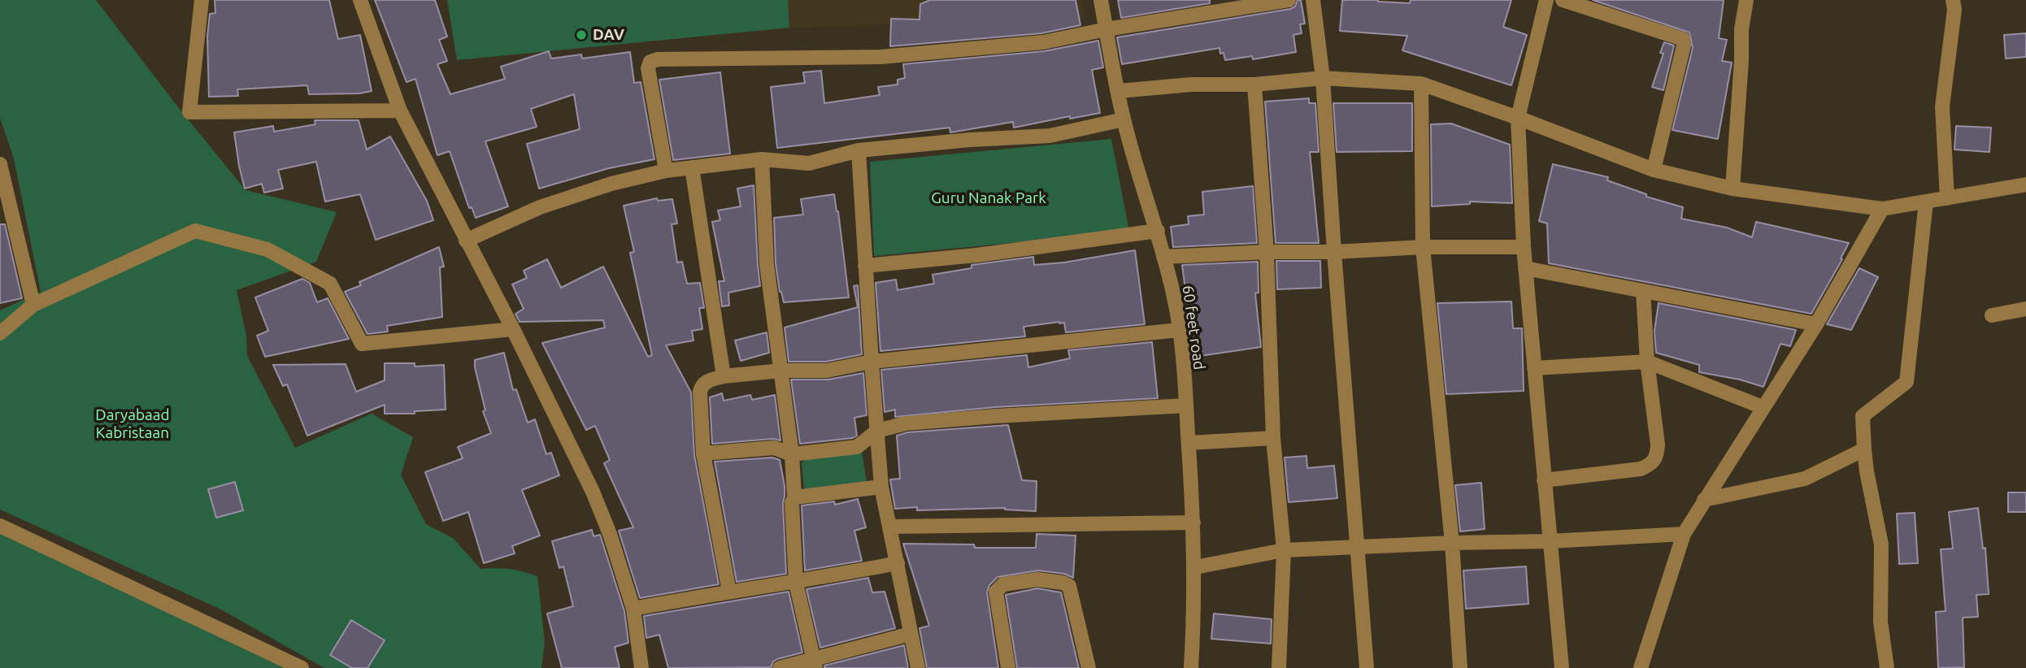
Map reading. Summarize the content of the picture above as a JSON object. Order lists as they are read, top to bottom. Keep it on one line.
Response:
{"streets":{"street":["60 feet road"]},"parks":["Guru Nanak Park","Daryabaad Kabristaan"],"places":["DAV"]}
